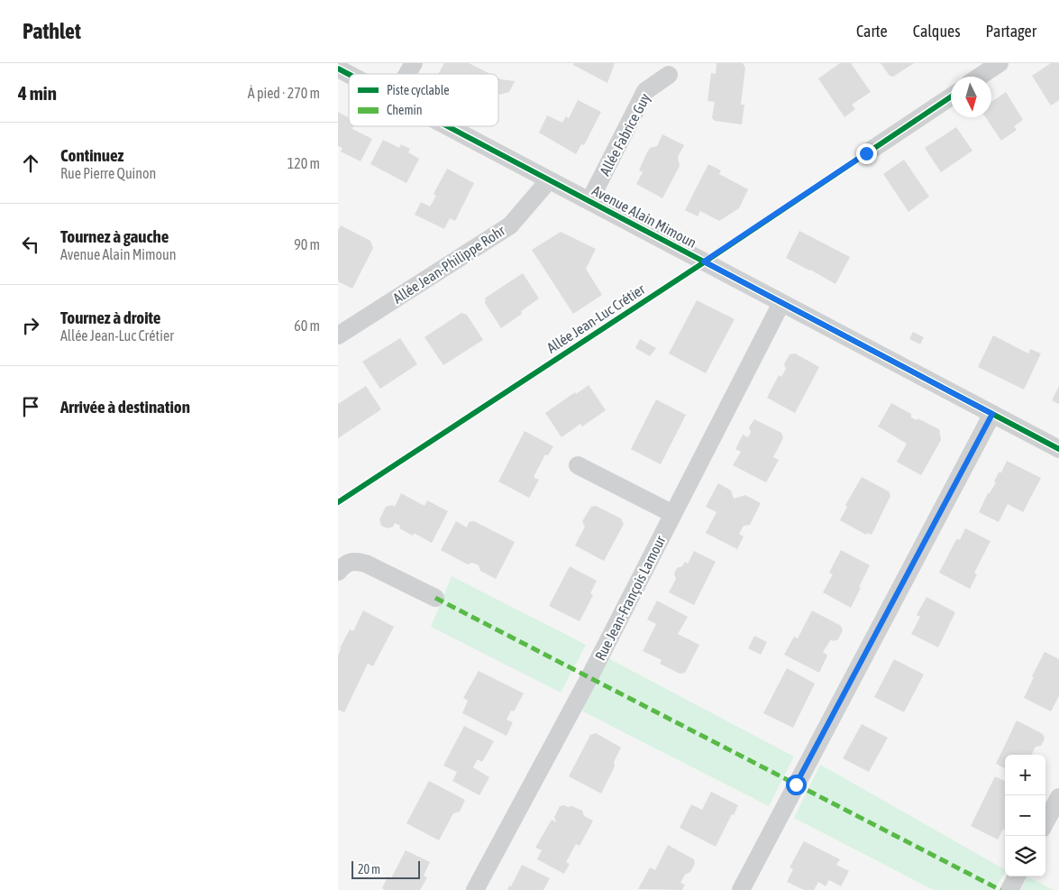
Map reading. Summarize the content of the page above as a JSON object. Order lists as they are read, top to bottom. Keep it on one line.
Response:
{"streets":{"street":["Allée Fabrice Guy","Avenue Alain Mimoun","Allée Jean-Philippe Rohr","Rue Jean-François Lamour"],"cycle path":["Allée Jean-Luc Crétier"]},"crossings":[["Allée Fabrice Guy","Avenue Alain Mimoun"],["Avenue Alain Mimoun","Allée Jean-Philippe Rohr"],["Avenue Alain Mimoun","Rue Jean-François Lamour"]],"legend":["Piste cyclable","Chemin"],"scale_bar":"20 m","north":"bottom","page":{"header":"Pathlet","nav":["Carte","Calques","Partager"],"heading":["4 min","À pied · 270 m"],"list":[["Continuez","Rue Pierre Quinon","120 m"],["Tournez à gauche","Avenue Alain Mimoun","90 m"],["Tournez à droite","Allée Jean-Luc Crétier","60 m"],"Arrivée à destination"],"map_buttons":["+","−"],"scale":"20 m"}}
